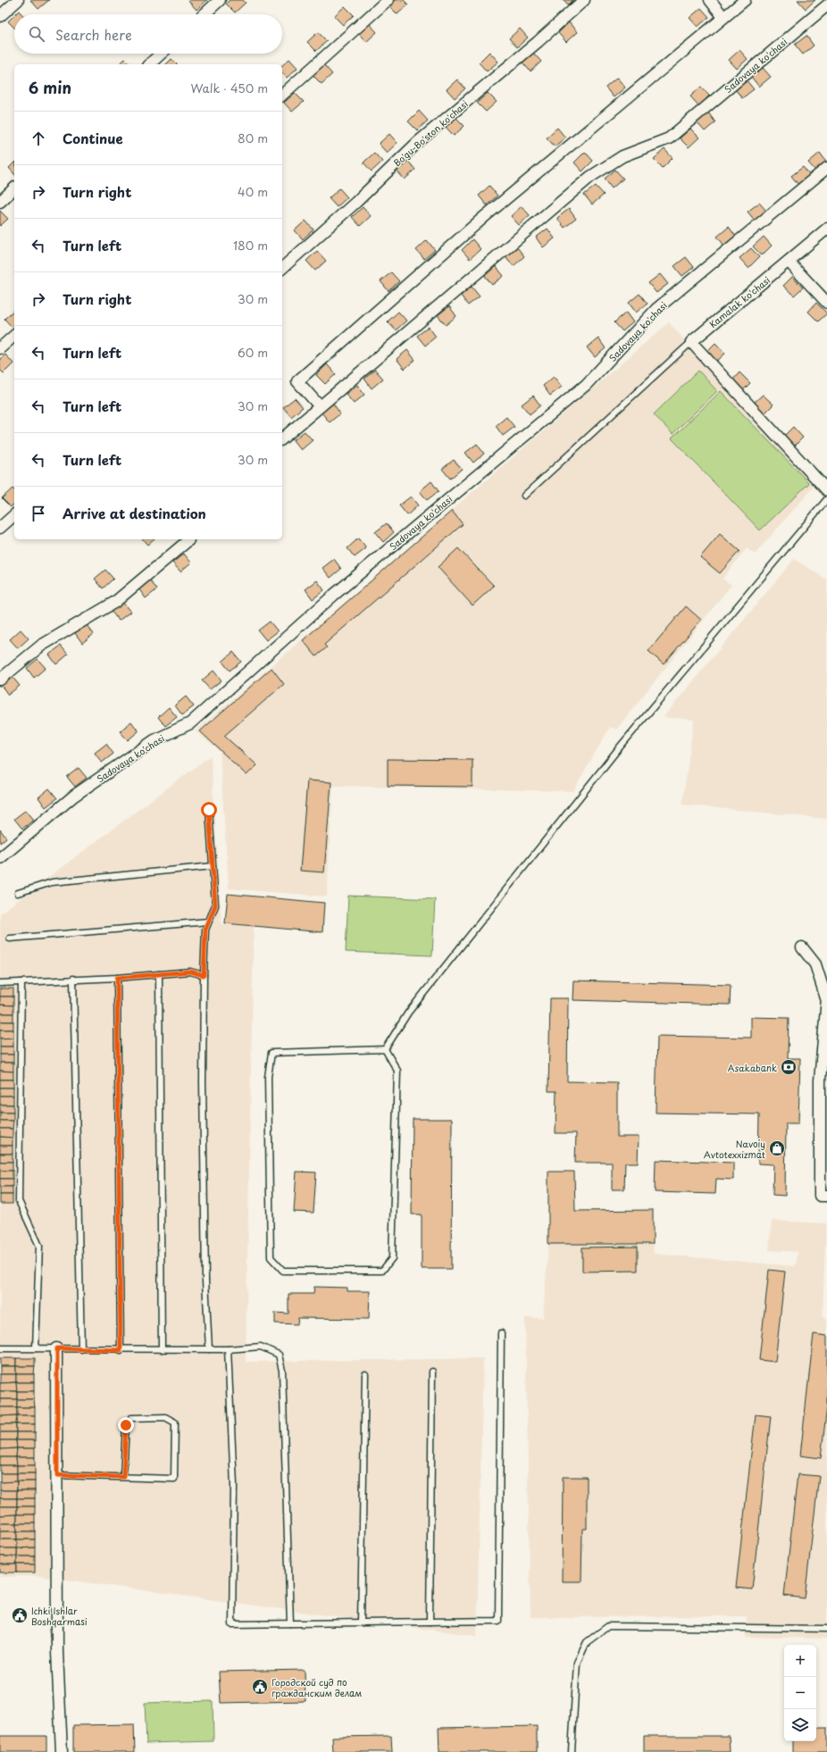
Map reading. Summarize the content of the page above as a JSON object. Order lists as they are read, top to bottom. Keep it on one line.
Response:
{"streets":{"street":["Sadovaya ko'chasi","Bo'gu-Bo'ston ko'chasi","Kamalak ko'chasi"]},"places":{"bank":["Asakabank"],"shop":["Navoiy Avtotexxizmat"],"public building":["Ichki Ishlar Boshqarmasi","Городской суд по гражданским делам"]},"page":{"search":"Search here","heading":["6 min","Walk · 450 m"],"list":[["Continue","80 m"],["Turn right","40 m"],["Turn left","180 m"],["Turn right","30 m"],["Turn left","60 m"],["Turn left","30 m"],["Turn left","30 m"],"Arrive at destination"],"map_buttons":["+","−"]}}
